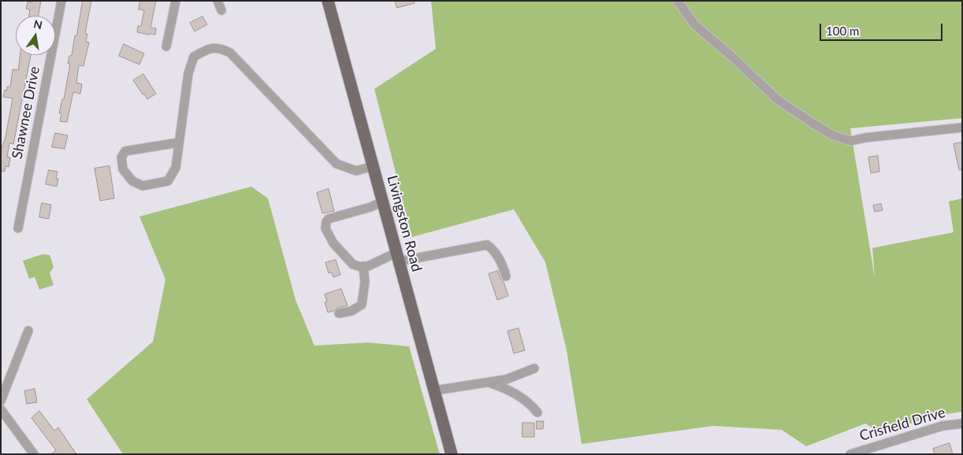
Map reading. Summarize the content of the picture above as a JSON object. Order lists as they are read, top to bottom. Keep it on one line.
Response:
{"streets":{"main road":["Livingston Road"],"street":["Shawnee Drive","Crisfield Drive"]},"scale_bar":"100 m","north":"top"}
